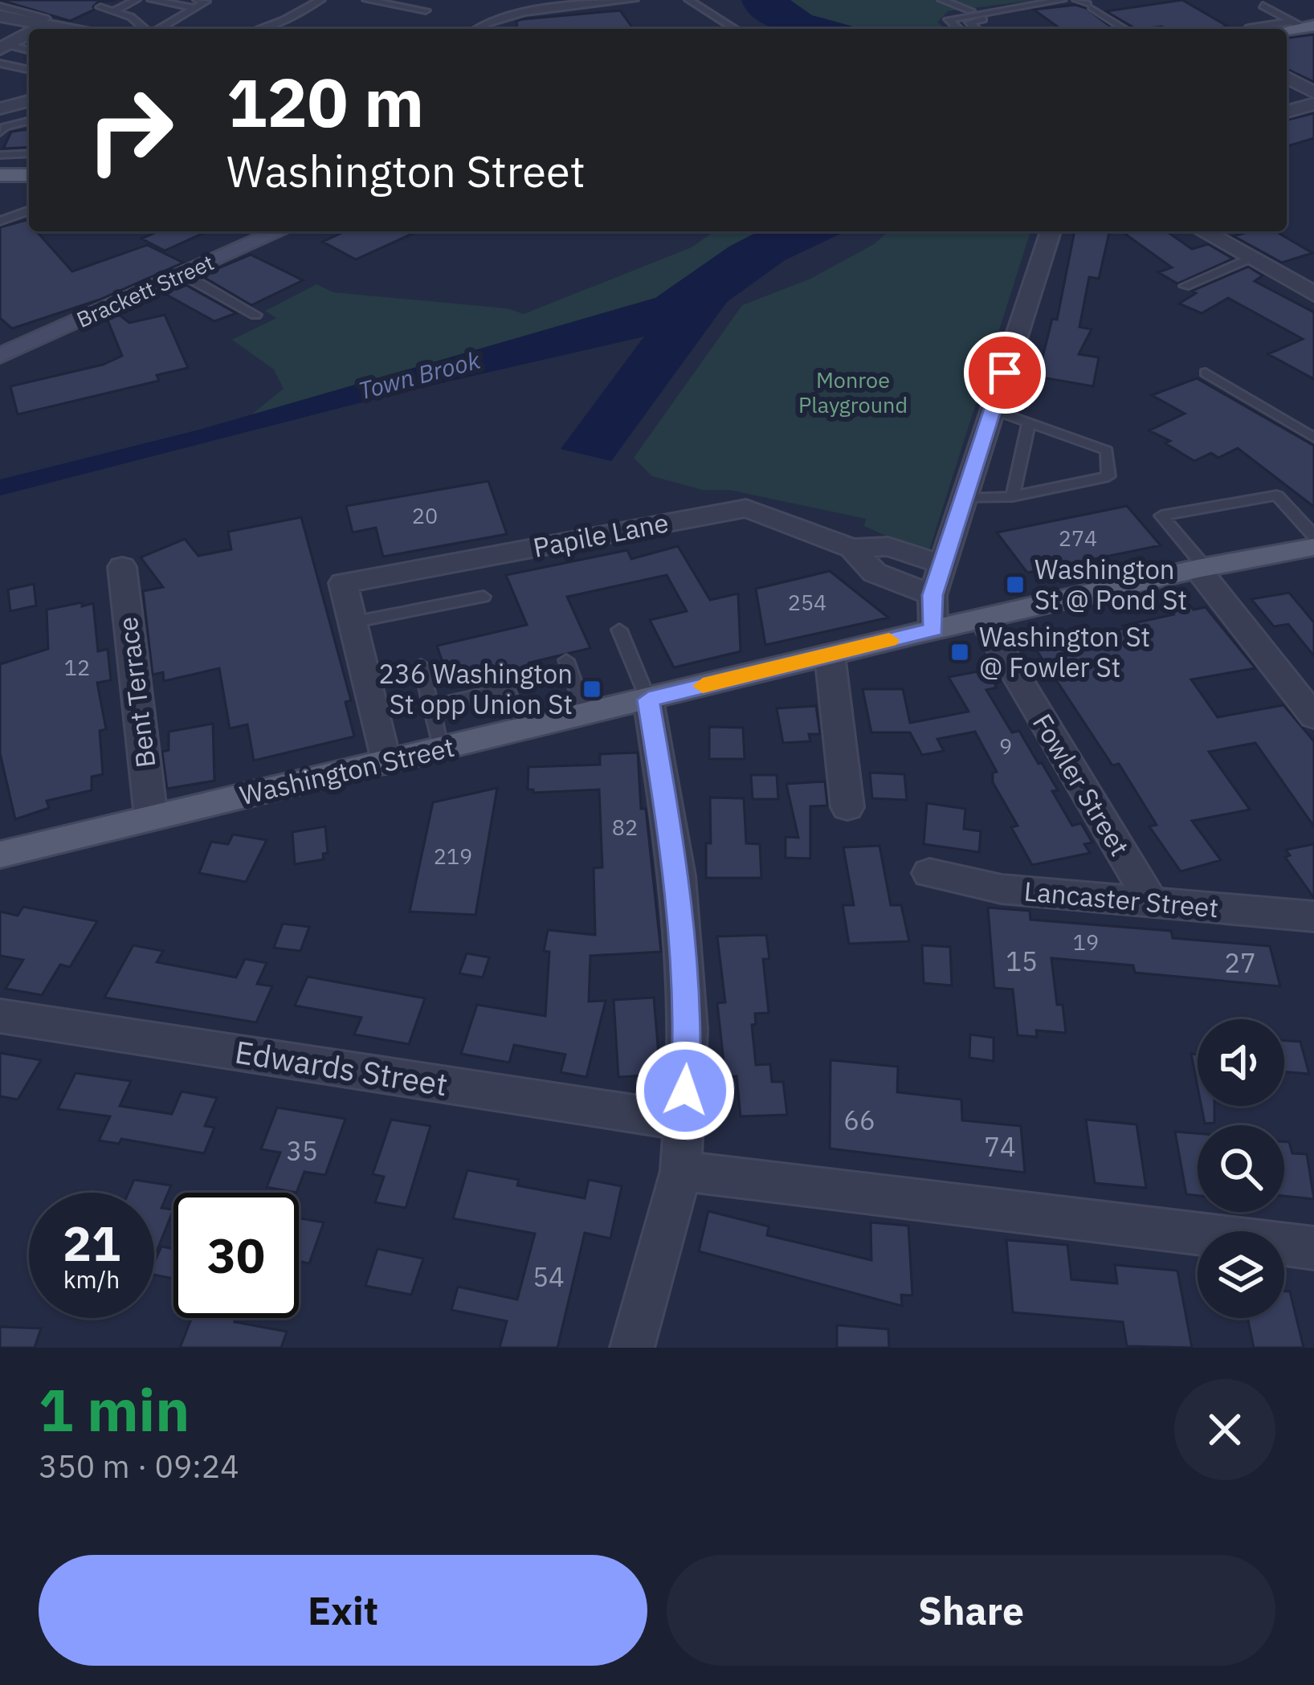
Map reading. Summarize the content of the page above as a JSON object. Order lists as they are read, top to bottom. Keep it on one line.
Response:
{"streets":{"main road":["Washington Street"],"street":["Brackett Street","Papile Lane","Bent Terrace","Fowler Street","Lancaster Street","Edwards Street"]},"crossings":[["Bent Terrace","Washington Street"],["Washington Street","Fowler Street"],["Fowler Street","Lancaster Street"]],"water":["Town Brook"],"parks":["Monroe Playground"],"places":{"transit":["Washington St @ Pond St","Washington St @ Fowler St","236 Washington St opp Union St"]},"house_numbers":["20","274","254","12","9","82","219","19","15","27","66","74","35","54"],"page":{"turn":["120 m","Washington Street"],"speed":"21 km/h","limit":"30","heading":["1 min","350 m · 09:24"],"buttons":["Exit","Share"]}}
